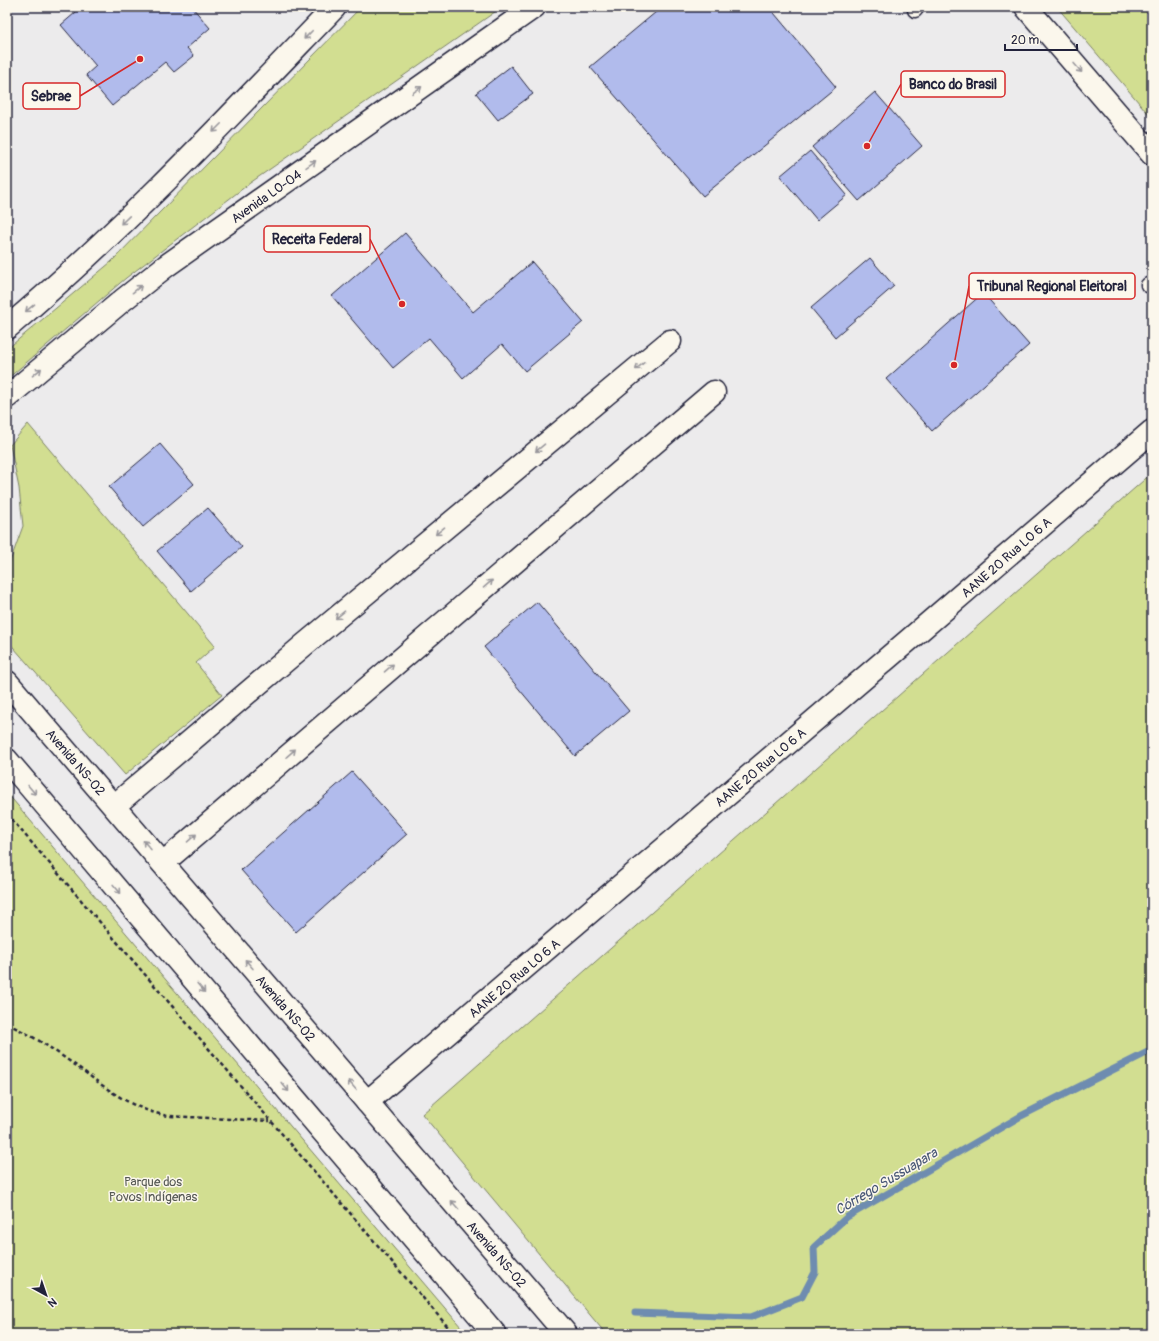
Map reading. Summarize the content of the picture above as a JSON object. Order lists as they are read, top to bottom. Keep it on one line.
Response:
{"streets":{"street":["Avenida LO-04","AANE 20 Rua LO 6 A","Avenida NS-02"]},"crossings":[["AANE 20 Rua LO 6 A","Avenida NS-02"]],"water":["Córrego Sussuapara"],"parks":["Parque dos Povos Indígenas"],"places":["Sebrae","Banco do Brasil","Receita Federal","Tribunal Regional Eleitoral"],"scale_bar":"20 m","north":"bottom right"}
